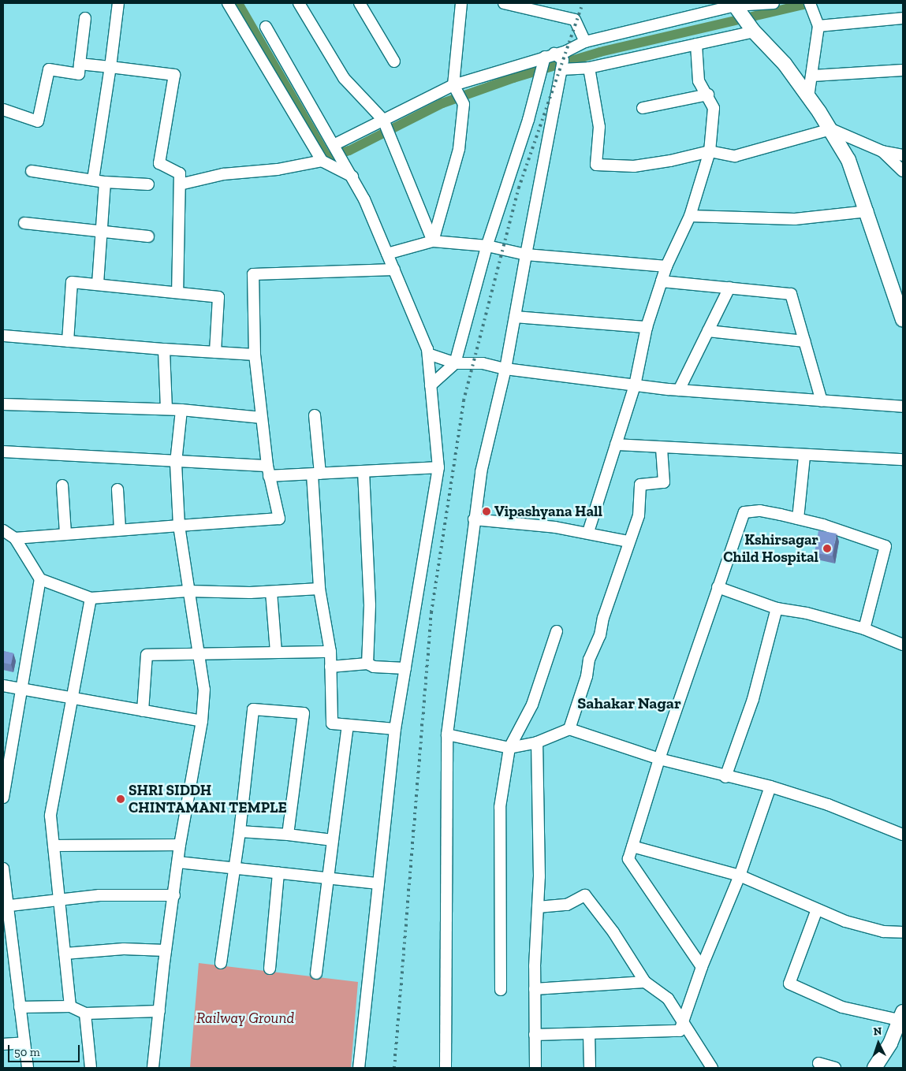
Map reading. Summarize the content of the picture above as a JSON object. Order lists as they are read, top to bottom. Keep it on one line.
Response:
{"districts":["Sahakar Nagar"],"parks":["Railway Ground"],"places":["Vipashyana Hall","Kshirsagar Child Hospital","SHRI SIDDH CHINTAMANI TEMPLE"],"scale_bar":"50 m","north":"top"}
